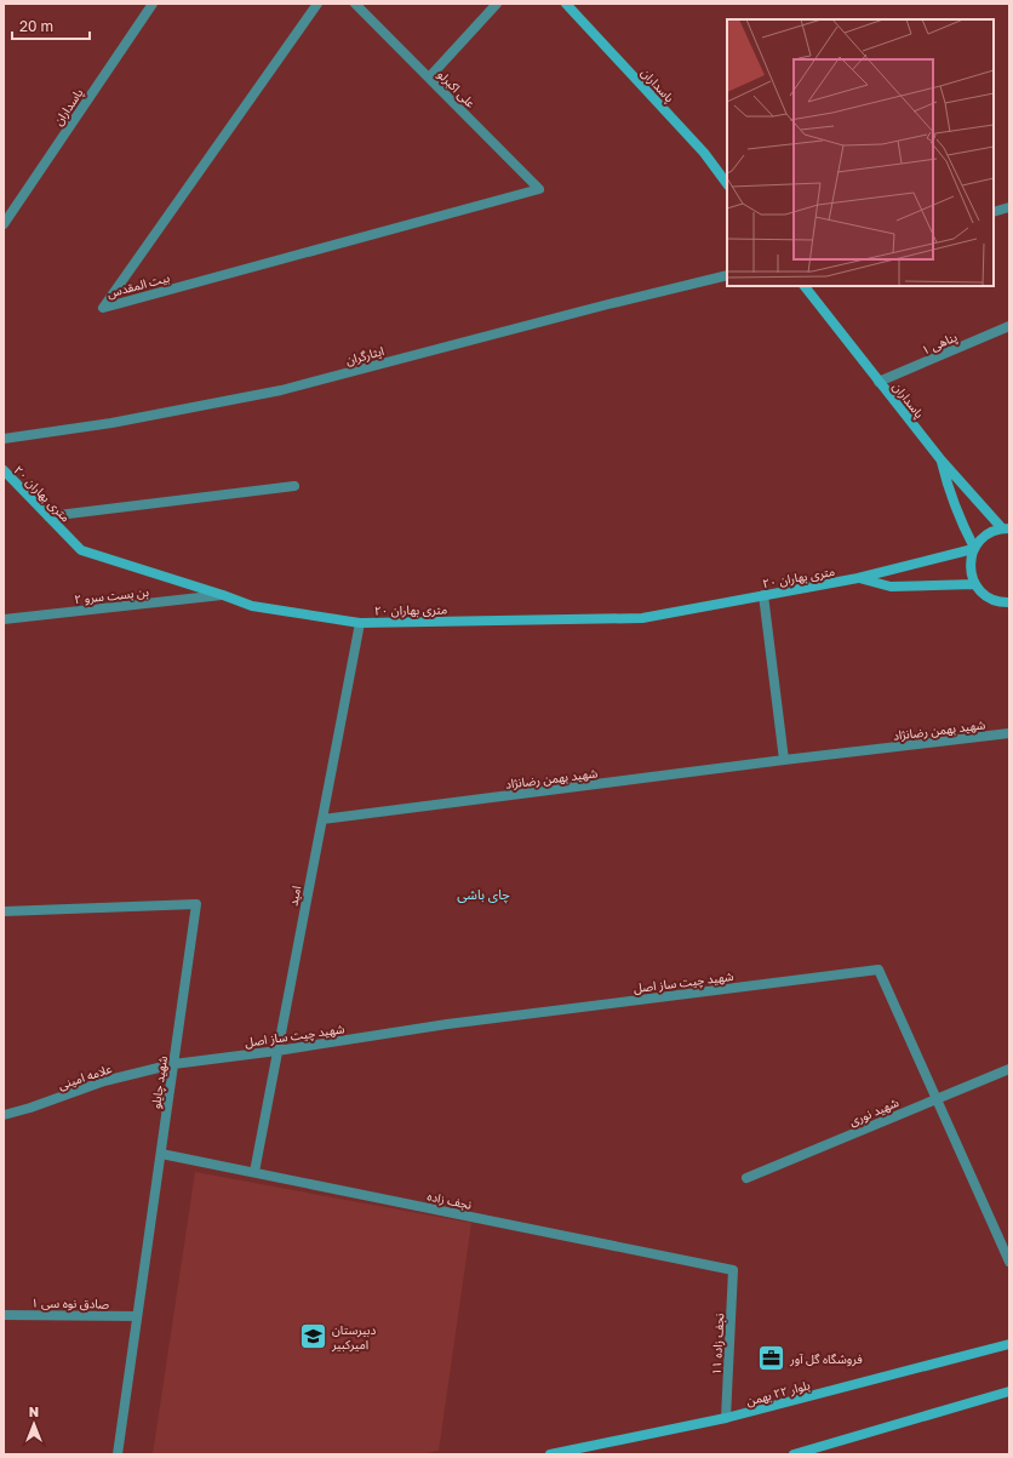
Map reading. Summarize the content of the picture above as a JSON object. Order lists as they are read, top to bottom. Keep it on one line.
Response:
{"streets":{"street":["پاسداران","علی اکبرلو","بیت المقدس","پناهی ۱","ایثارگران","۲۰ متری بهاران","بن بست سرو ۲","شهید بهمن رضانژاد","امید","شهید چیت ساز اصل","علامه امینی","شهید چایلو","شهید نوری","نجف زاده","صادق نوه سی ۱","نجف زاده ۱۱","بلوار ۲۲ بهمن"]},"crossings":[["پاسداران","پناهی ۱"],["پاسداران","۲۰ متری بهاران"],["علی اکبرلو","بیت المقدس"],["۲۰ متری بهاران","بن بست سرو ۲"],["۲۰ متری بهاران","امید"],["شهید بهمن رضانژاد","امید"],["امید","شهید چیت ساز اصل"],["امید","نجف زاده"],["شهید چیت ساز اصل","علامه امینی"],["شهید چیت ساز اصل","شهید چایلو"],["شهید چیت ساز اصل","شهید نوری"],["علامه امینی","شهید چایلو"],["شهید چایلو","نجف زاده"],["شهید چایلو","صادق نوه سی ۱"],["نجف زاده","نجف زاده ۱۱"],["نجف زاده ۱۱","بلوار ۲۲ بهمن"]],"districts":["چای باشی"],"places":{"school or university":["دبیرستان امیرکبیر"],"office":["فروشگاه گل آور"]},"scale_bar":"20 m","north":"top"}
